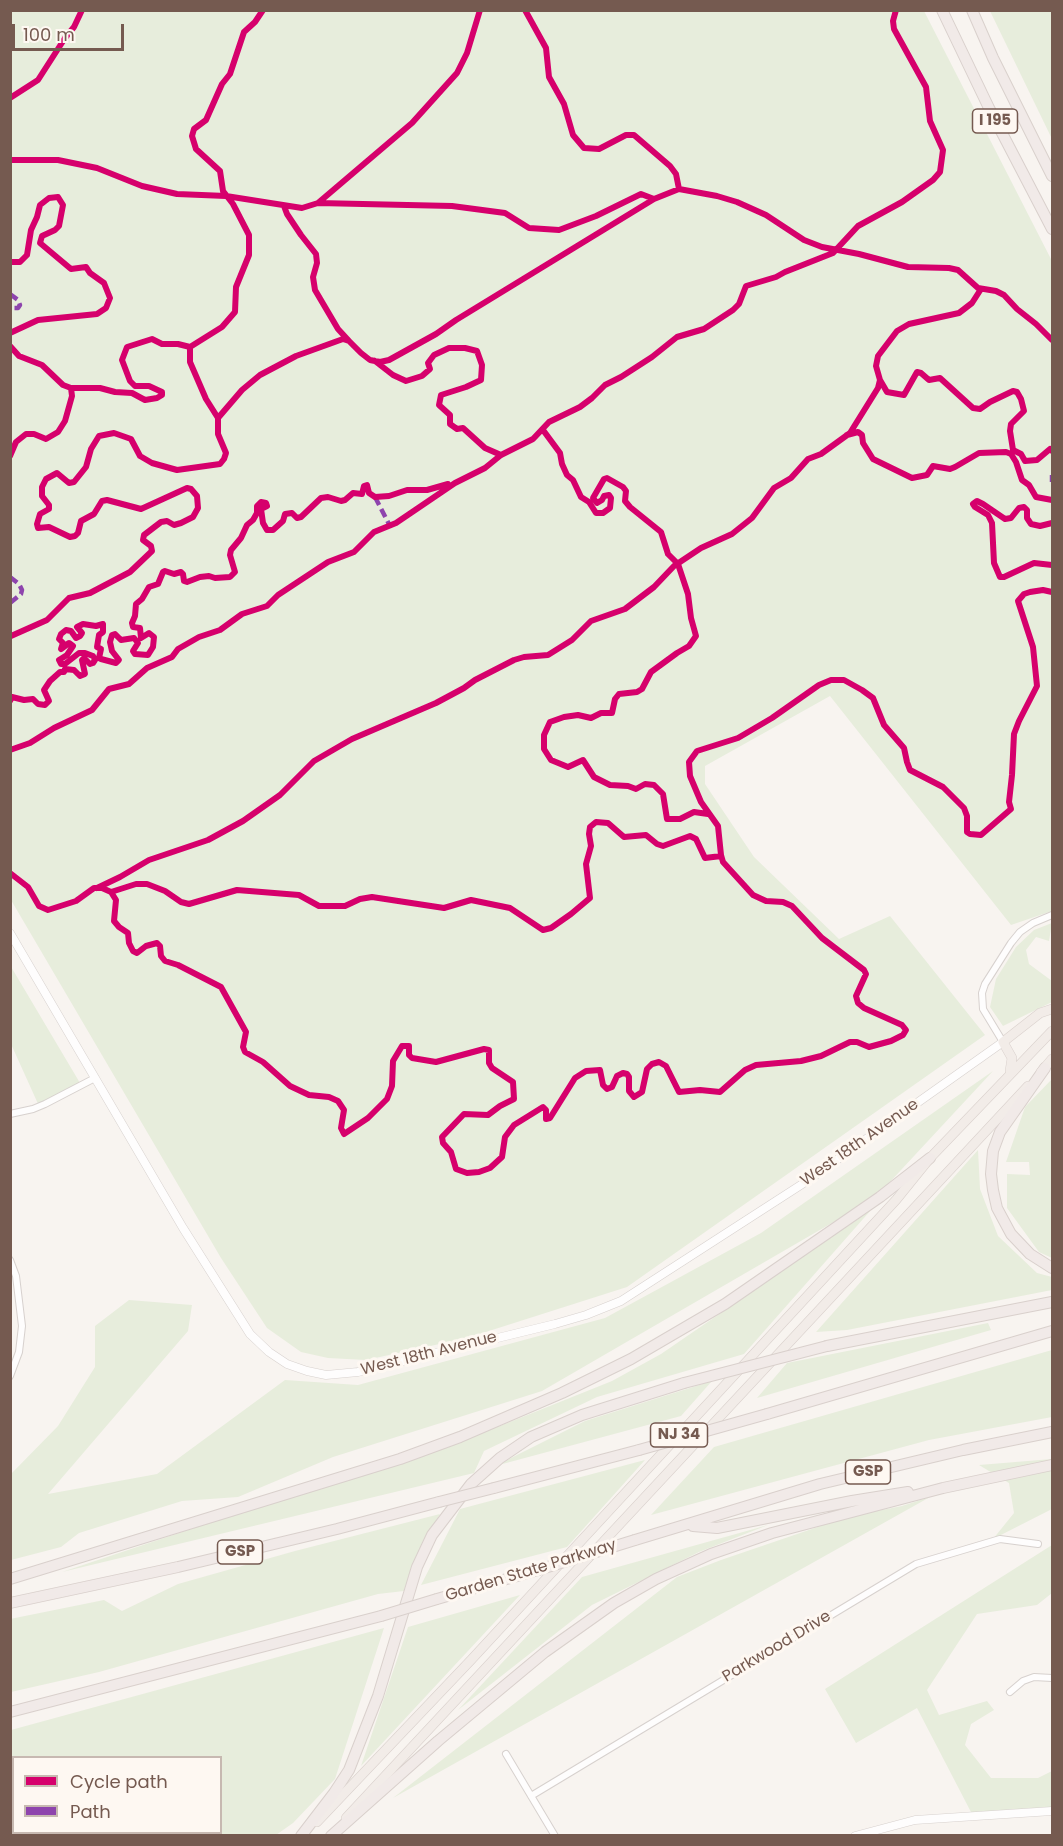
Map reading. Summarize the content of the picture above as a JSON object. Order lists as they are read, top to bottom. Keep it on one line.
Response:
{"streets":{"highway":["I 195","NJ 34","GSP","Garden State Parkway"],"street":["West 18th Avenue","Parkwood Drive"]},"legend":["Cycle path","Path"],"scale_bar":"100 m"}
